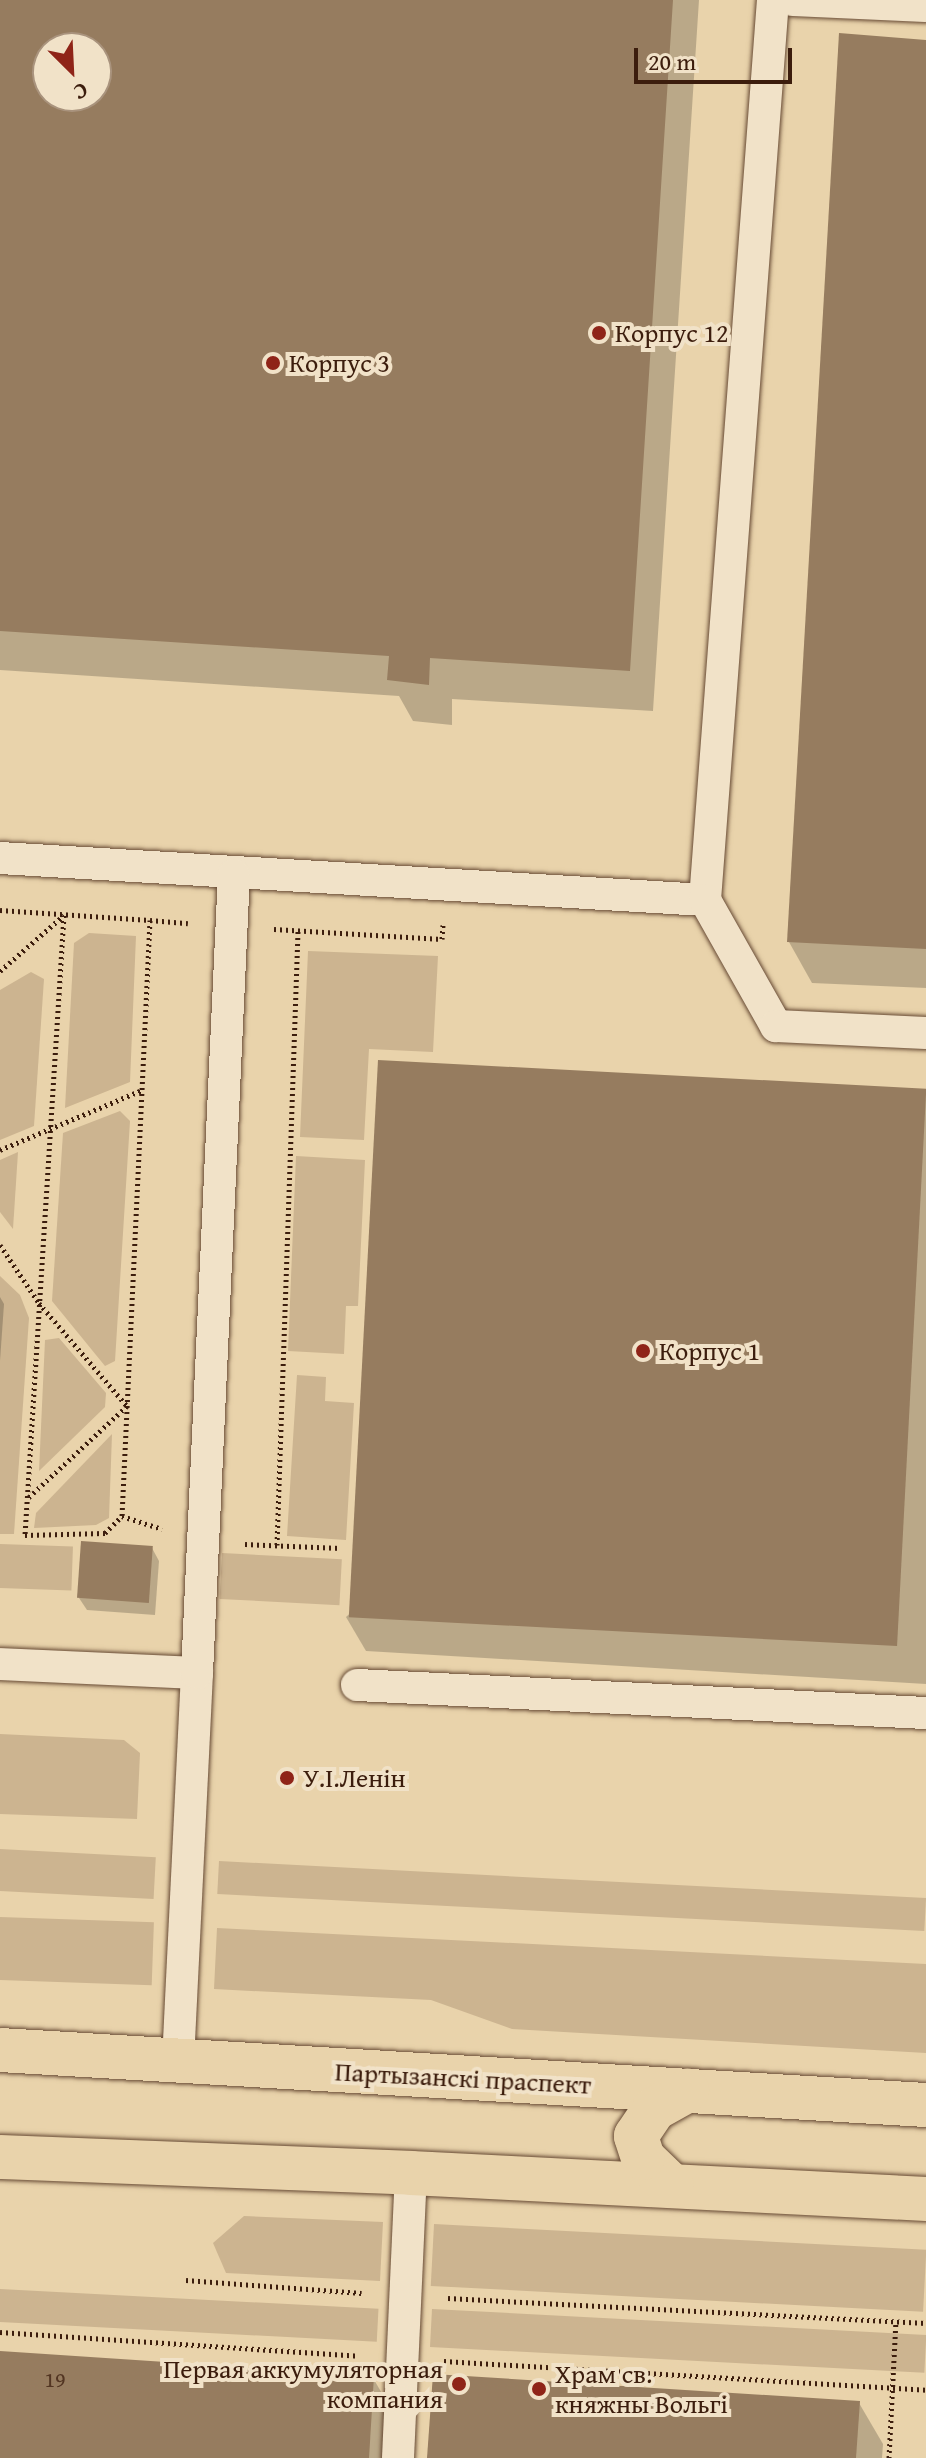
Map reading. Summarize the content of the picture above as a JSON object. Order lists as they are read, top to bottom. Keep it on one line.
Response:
{"streets":{"main road":["Партызанскі праспект"]},"places":["Корпус 12","Корпус 3","Корпус 1","У.І.Ленін","Первая аккумуляторная компания","Храм св. княжны Вольгі"],"house_numbers":["19"],"scale_bar":"20 m","north":"bottom right"}
